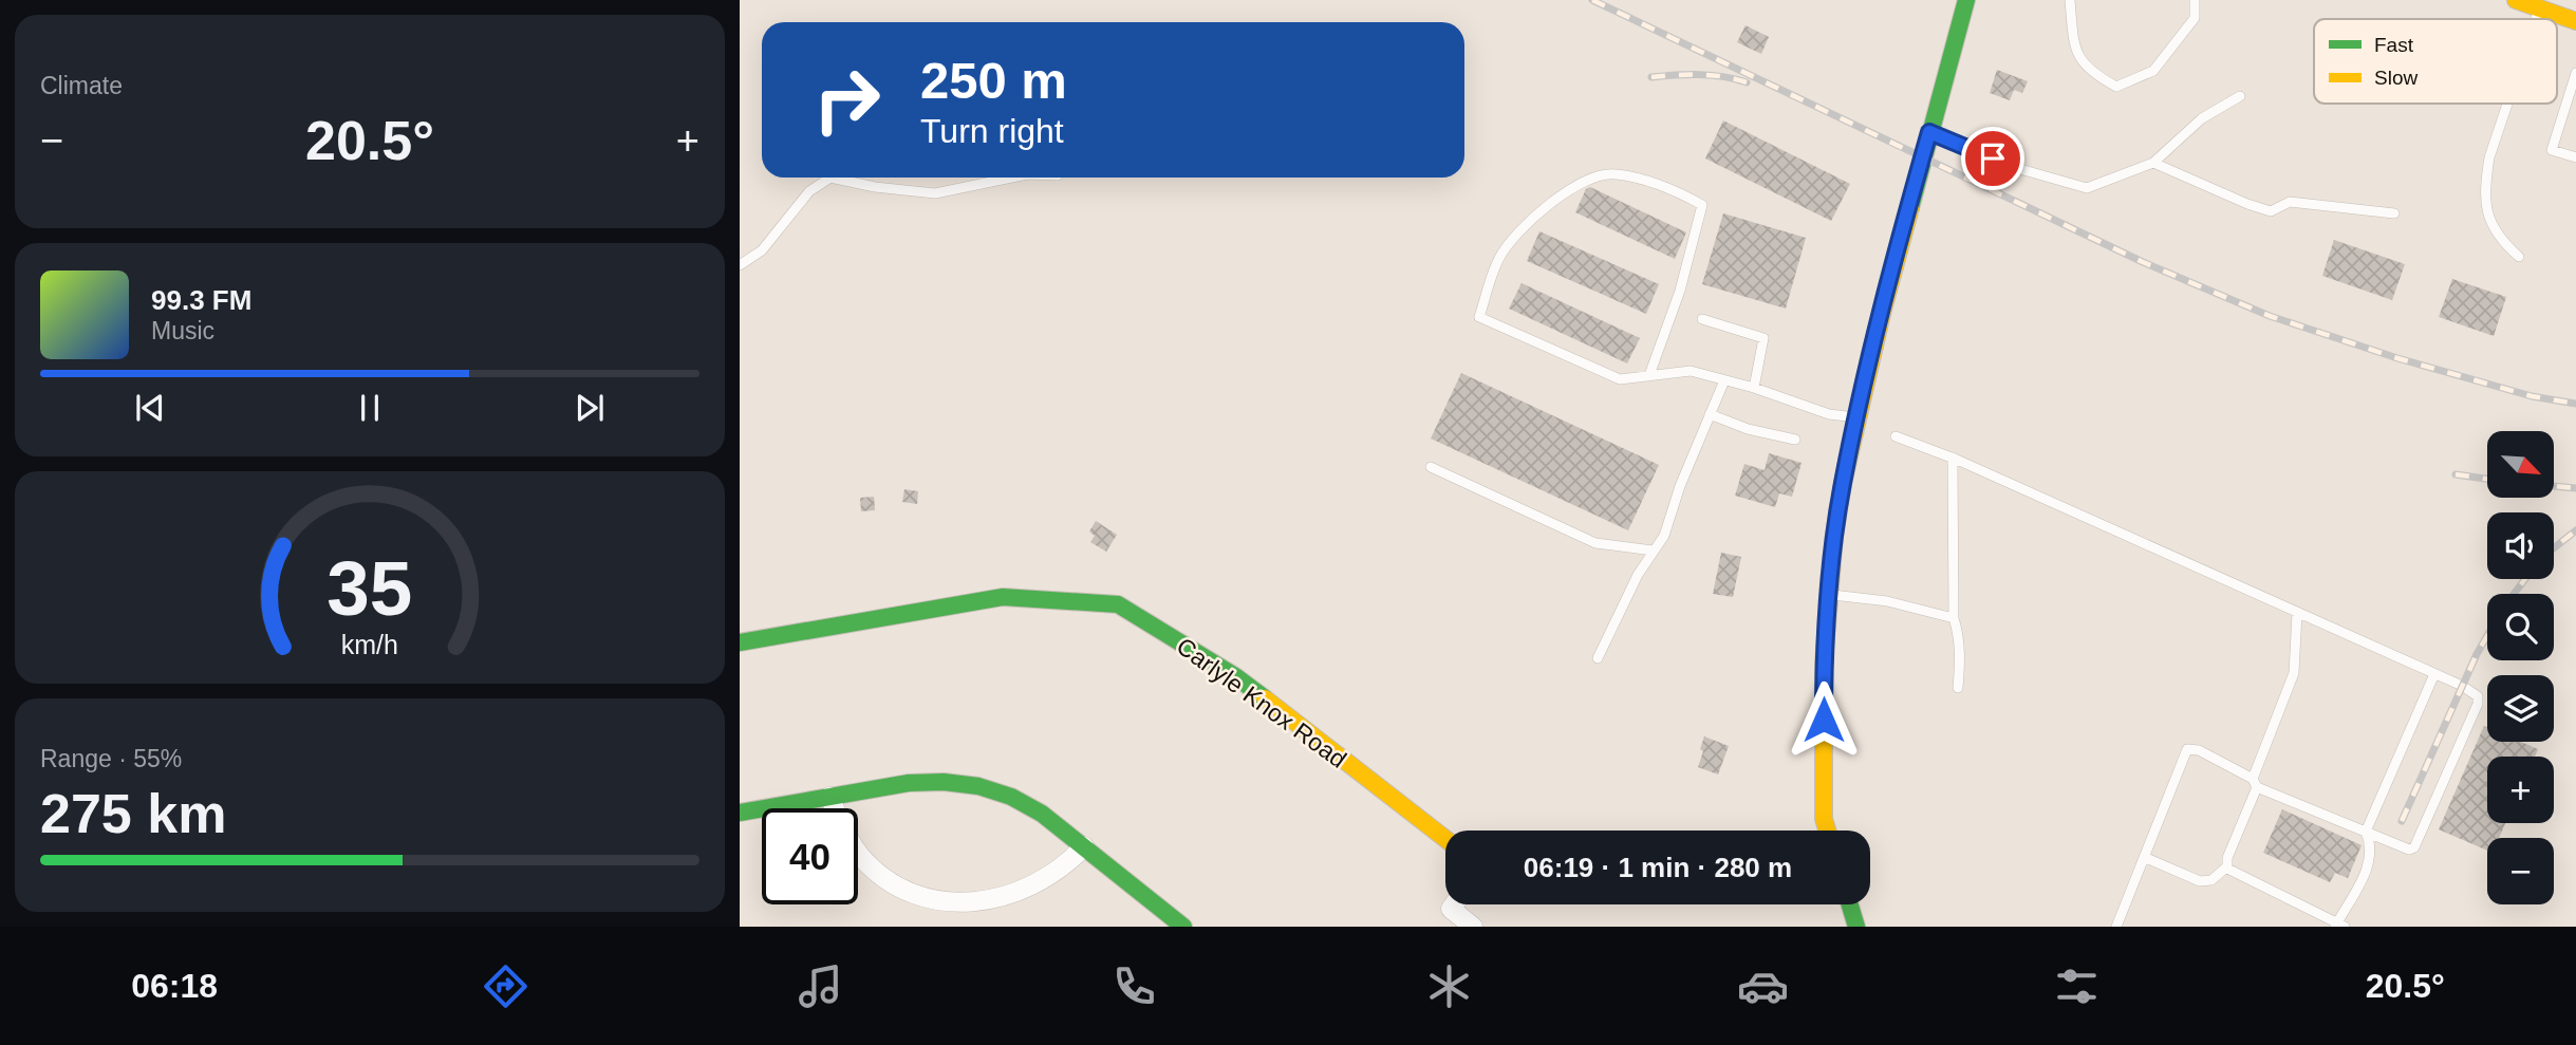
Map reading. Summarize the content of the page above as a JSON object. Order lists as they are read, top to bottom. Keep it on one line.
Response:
{"streets":{"street":["Carlyle Knox Road"]},"legend":["Fast","Slow"],"north":"bottom right","page":{"tile":["Climate",["Range · 55%","275 km"]],"turn":["250 m","Turn right"],"heat":["−","20.5°","+"],"song":["99.3 FM","Music"],"map_buttons":["+","−"],"limit":"40","trip":"06:19 · 1 min · 280 m","tabs":["06:18","20.5°"],"gauge":["35","km/h"]}}
